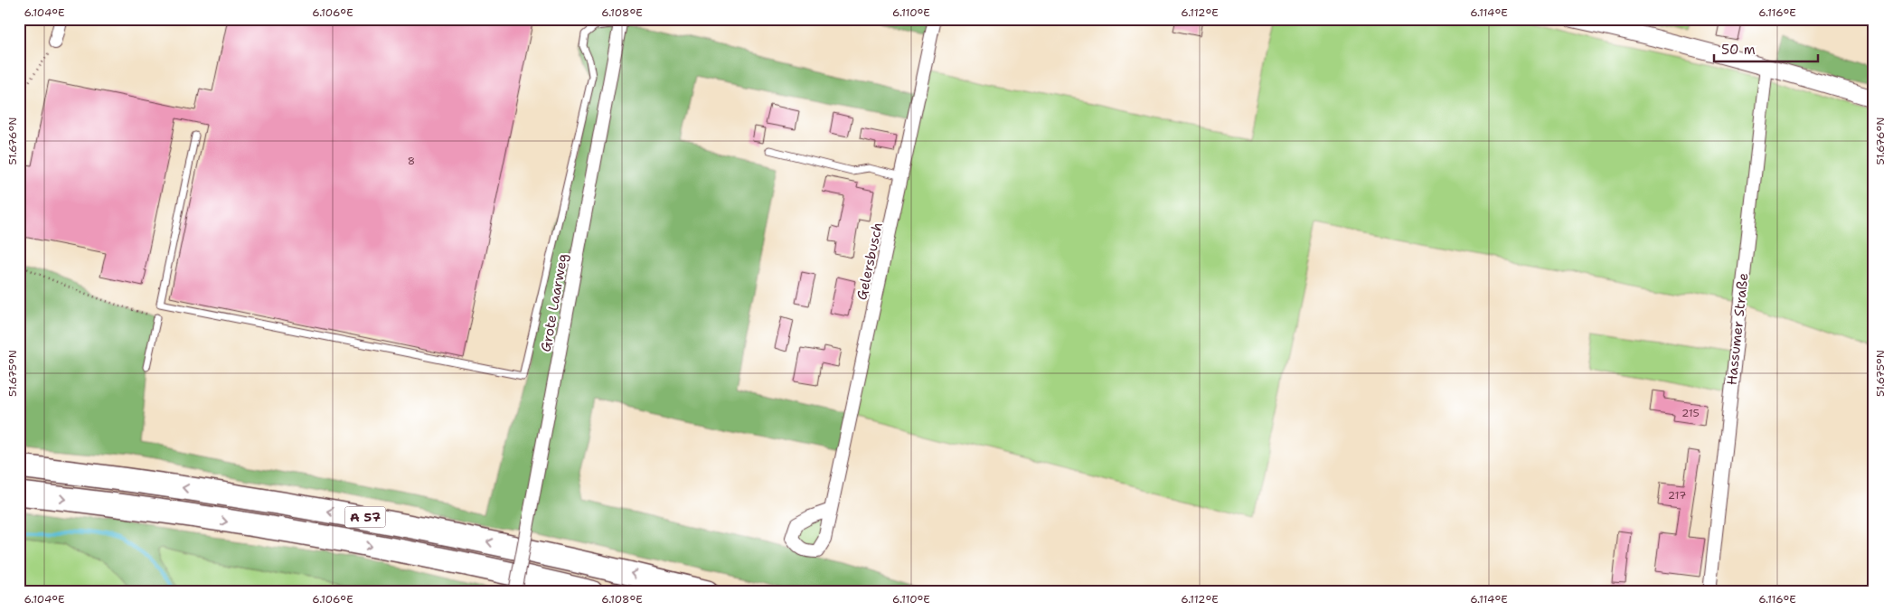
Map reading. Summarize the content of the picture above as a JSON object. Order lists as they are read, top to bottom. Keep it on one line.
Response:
{"streets":{"highway":["A 57"],"street":["Gelersbusch","Grote Laarweg","Hassumer Straße"]},"house_numbers":["8","215","217"],"scale_bar":"50 m","coordinates":["6.104°E","6.106°E","6.108°E","6.110°E","6.112°E","6.114°E","6.116°E","51.676°N","51.675°N"]}
